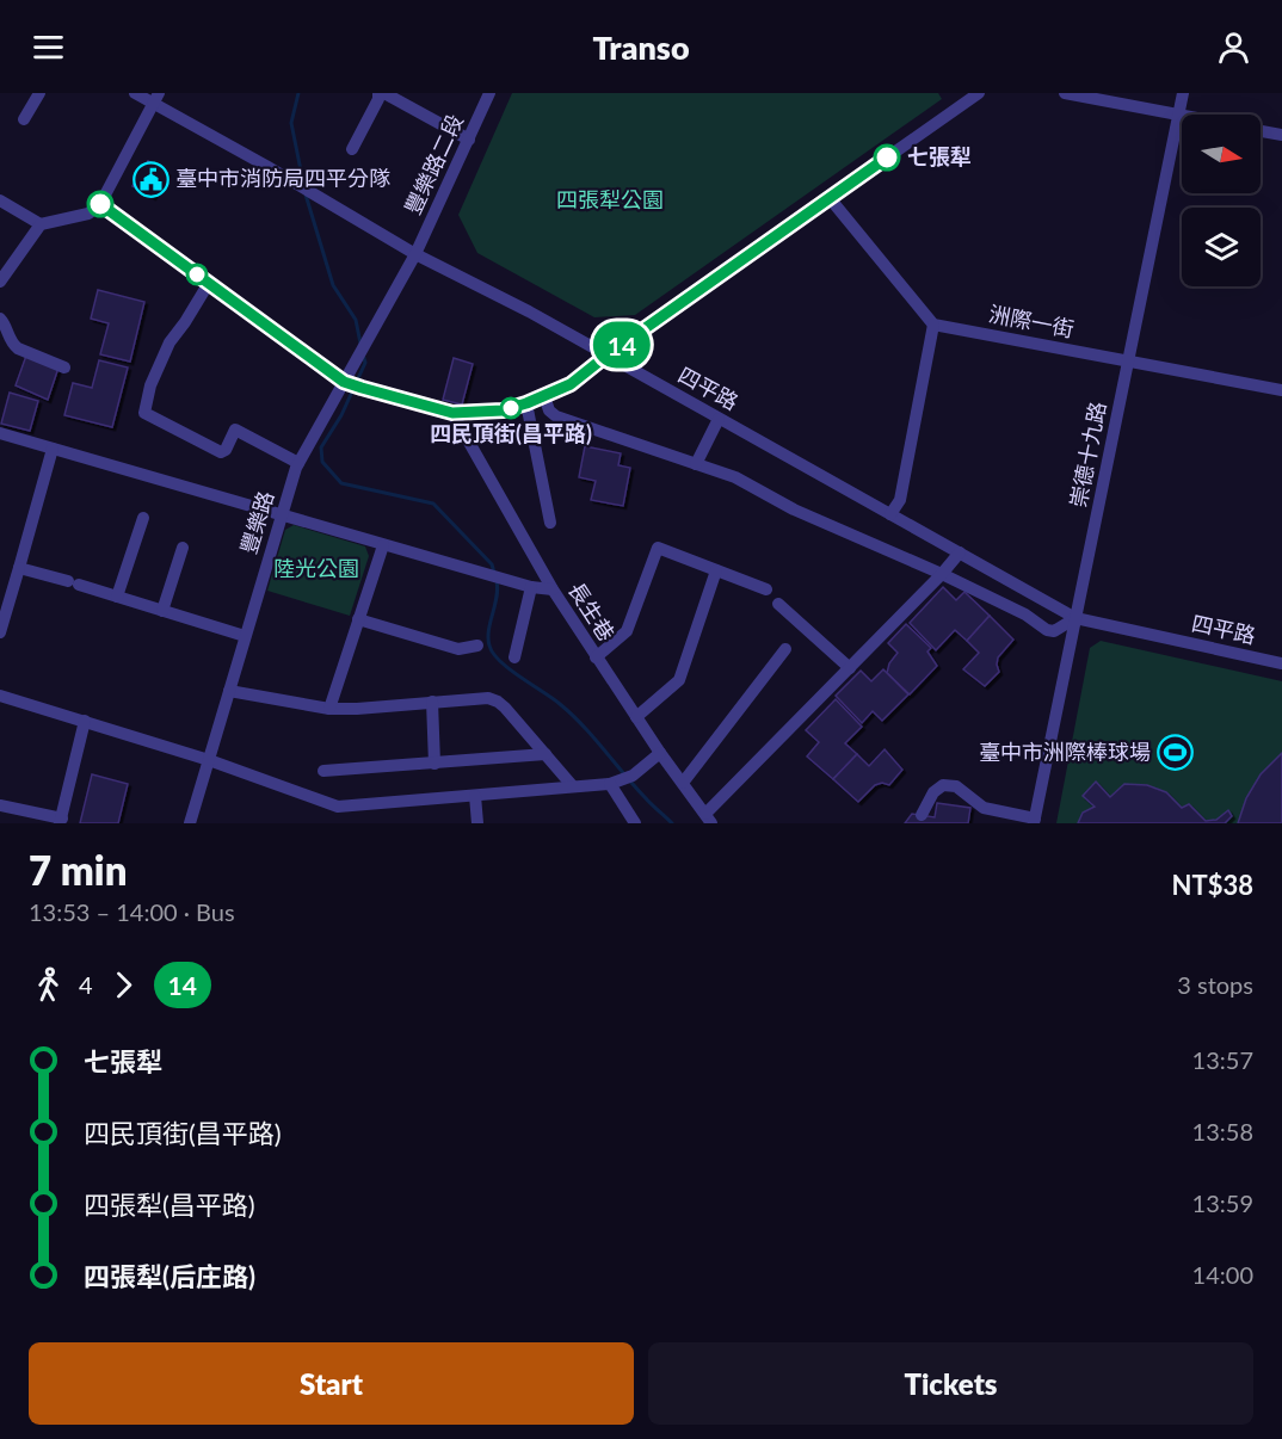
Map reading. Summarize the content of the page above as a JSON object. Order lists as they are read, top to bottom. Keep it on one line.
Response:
{"streets":{"street":["豐樂路二段","洲際一街","四平路","崇德十九路","豐樂路","長生巷"]},"crossings":[["豐樂路二段","四平路"],["豐樂路二段","豐樂路"],["洲際一街","崇德十九路"],["四平路","崇德十九路"],["四平路","豐樂路"]],"parks":["四張犁公園","陸光公園"],"places":{"other":["七張犁","四民頂街(昌平路)"],"public building":["臺中市消防局四平分隊"],"sports":["臺中市洲際棒球場"]},"lines":["bus line 14"],"north":"right","page":{"header":"Transo","on_map":"14","heading":["7 min","13:53 – 14:00 · Bus","NT$38"],"legs":["4","14","3 stops"],"list":[{"name":"七張犁","value":"13:57"},{"name":"四民頂街(昌平路)","value":"13:58"},{"name":"四張犁(昌平路)","value":"13:59"},{"name":"四張犁(后庄路)","value":"14:00"}],"buttons":["Start","Tickets"]}}
